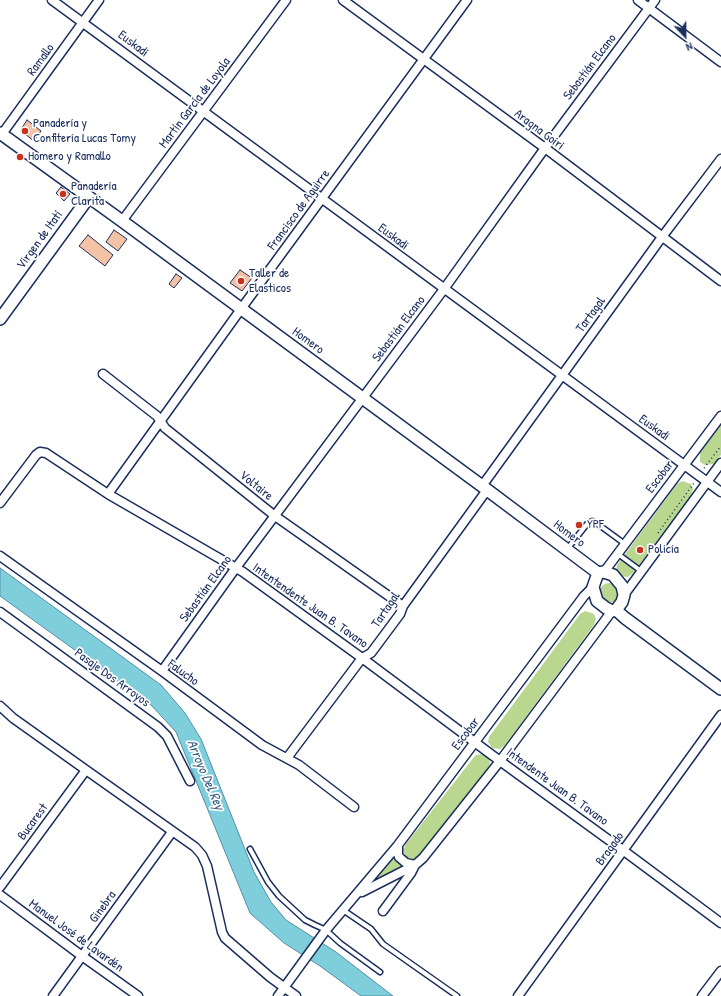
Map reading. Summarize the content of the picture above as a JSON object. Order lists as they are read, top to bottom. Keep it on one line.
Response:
{"streets":{"main road":["Virgen de Itatí","Homero"],"street":["Euskadi","Ramallo","Sebastián Elcano","Martín García de Loyola","Aragna Goiri","Francisco de Aguirre","Tartagal","Escobar","Voltaire","Intentendente Juan B. Tavano","Falucho","Pasaje Dos Arroyos","Intendente Juan B. Tavano","Bucarest","Bragado","Ginebra","Manuel José de Lavardén"]},"crossings":[["Euskadi","Ramallo"],["Euskadi","Sebastián Elcano"],["Euskadi","Martín García de Loyola"],["Euskadi","Francisco de Aguirre"],["Euskadi","Tartagal"],["Euskadi","Escobar"],["Ramallo","Homero"],["Sebastián Elcano","Aragna Goiri"],["Sebastián Elcano","Homero"],["Sebastián Elcano","Voltaire"],["Sebastián Elcano","Intentendente Juan B. Tavano"],["Sebastián Elcano","Falucho"],["Martín García de Loyola","Homero"],["Aragna Goiri","Francisco de Aguirre"],["Aragna Goiri","Tartagal"],["Francisco de Aguirre","Homero"],["Francisco de Aguirre","Voltaire"],["Francisco de Aguirre","Intentendente Juan B. Tavano"],["Virgen de Itatí","Homero"],["Tartagal","Homero"],["Tartagal","Voltaire"],["Tartagal","Intentendente Juan B. Tavano"],["Tartagal","Falucho"],["Homero","Escobar"],["Escobar","Intentendente Juan B. Tavano"],["Escobar","Intendente Juan B. Tavano"],["Intentendente Juan B. Tavano","Intendente Juan B. Tavano"],["Intendente Juan B. Tavano","Bragado"],["Ginebra","Manuel José de Lavardén"]],"water":["Arroyo Del Rey"],"places":["Panadería y Confitería Lucas Tomy","Homero y Ramallo","Panadería Clarita","Taller de Elasticos","YPF","Policía"],"north":"bottom"}
